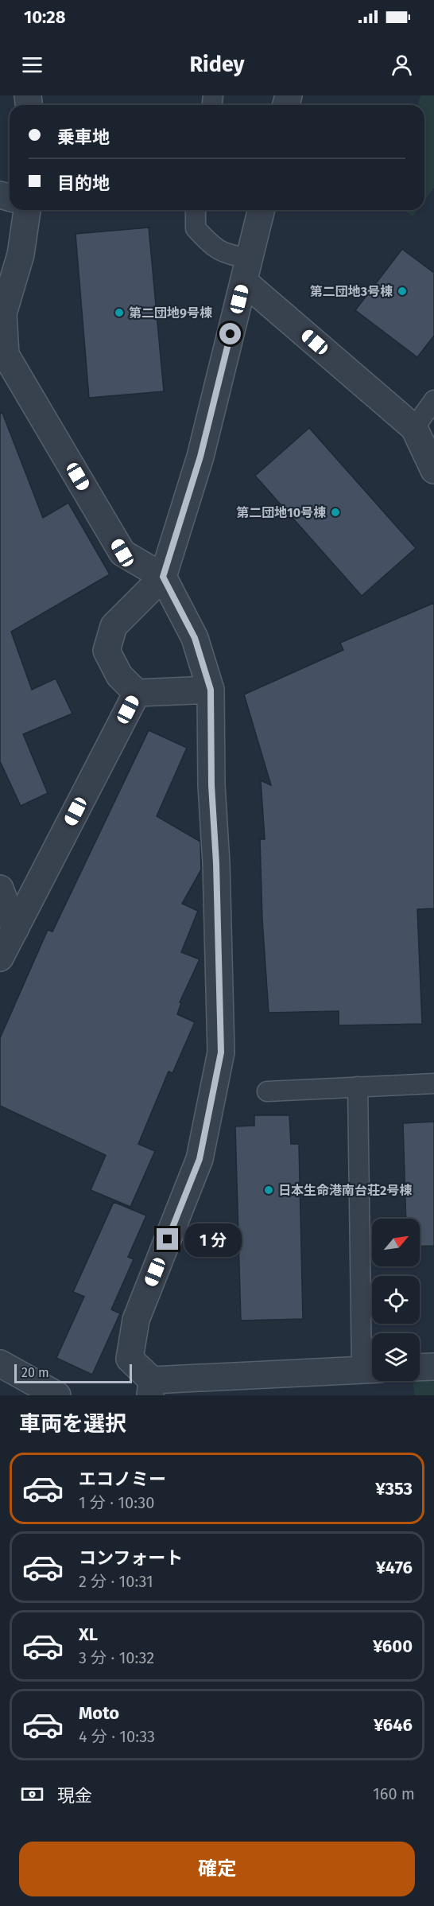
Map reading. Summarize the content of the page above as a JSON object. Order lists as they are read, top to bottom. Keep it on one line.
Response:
{"places":["第二団地3号棟","第二団地9号棟","第二団地10号棟","日本生命港南台荘2号棟"],"scale_bar":"20 m","north":"top right","page":{"status":"10:28","header":"Ridey","banner":["乗車地","目的地"],"bubble":"1 分","scale":"20 m","heading":"車両を選択","list":[{"name":"エコノミー","note":"1 分 · 10:30","value":"¥353"},{"name":"コンフォート","note":"2 分 · 10:31","value":"¥476"},{"name":"XL","note":"3 分 · 10:32","value":"¥600"},{"name":"Moto","note":"4 分 · 10:33","value":"¥646"}],"pay":["現金","160 m"],"buttons":"確定"}}
